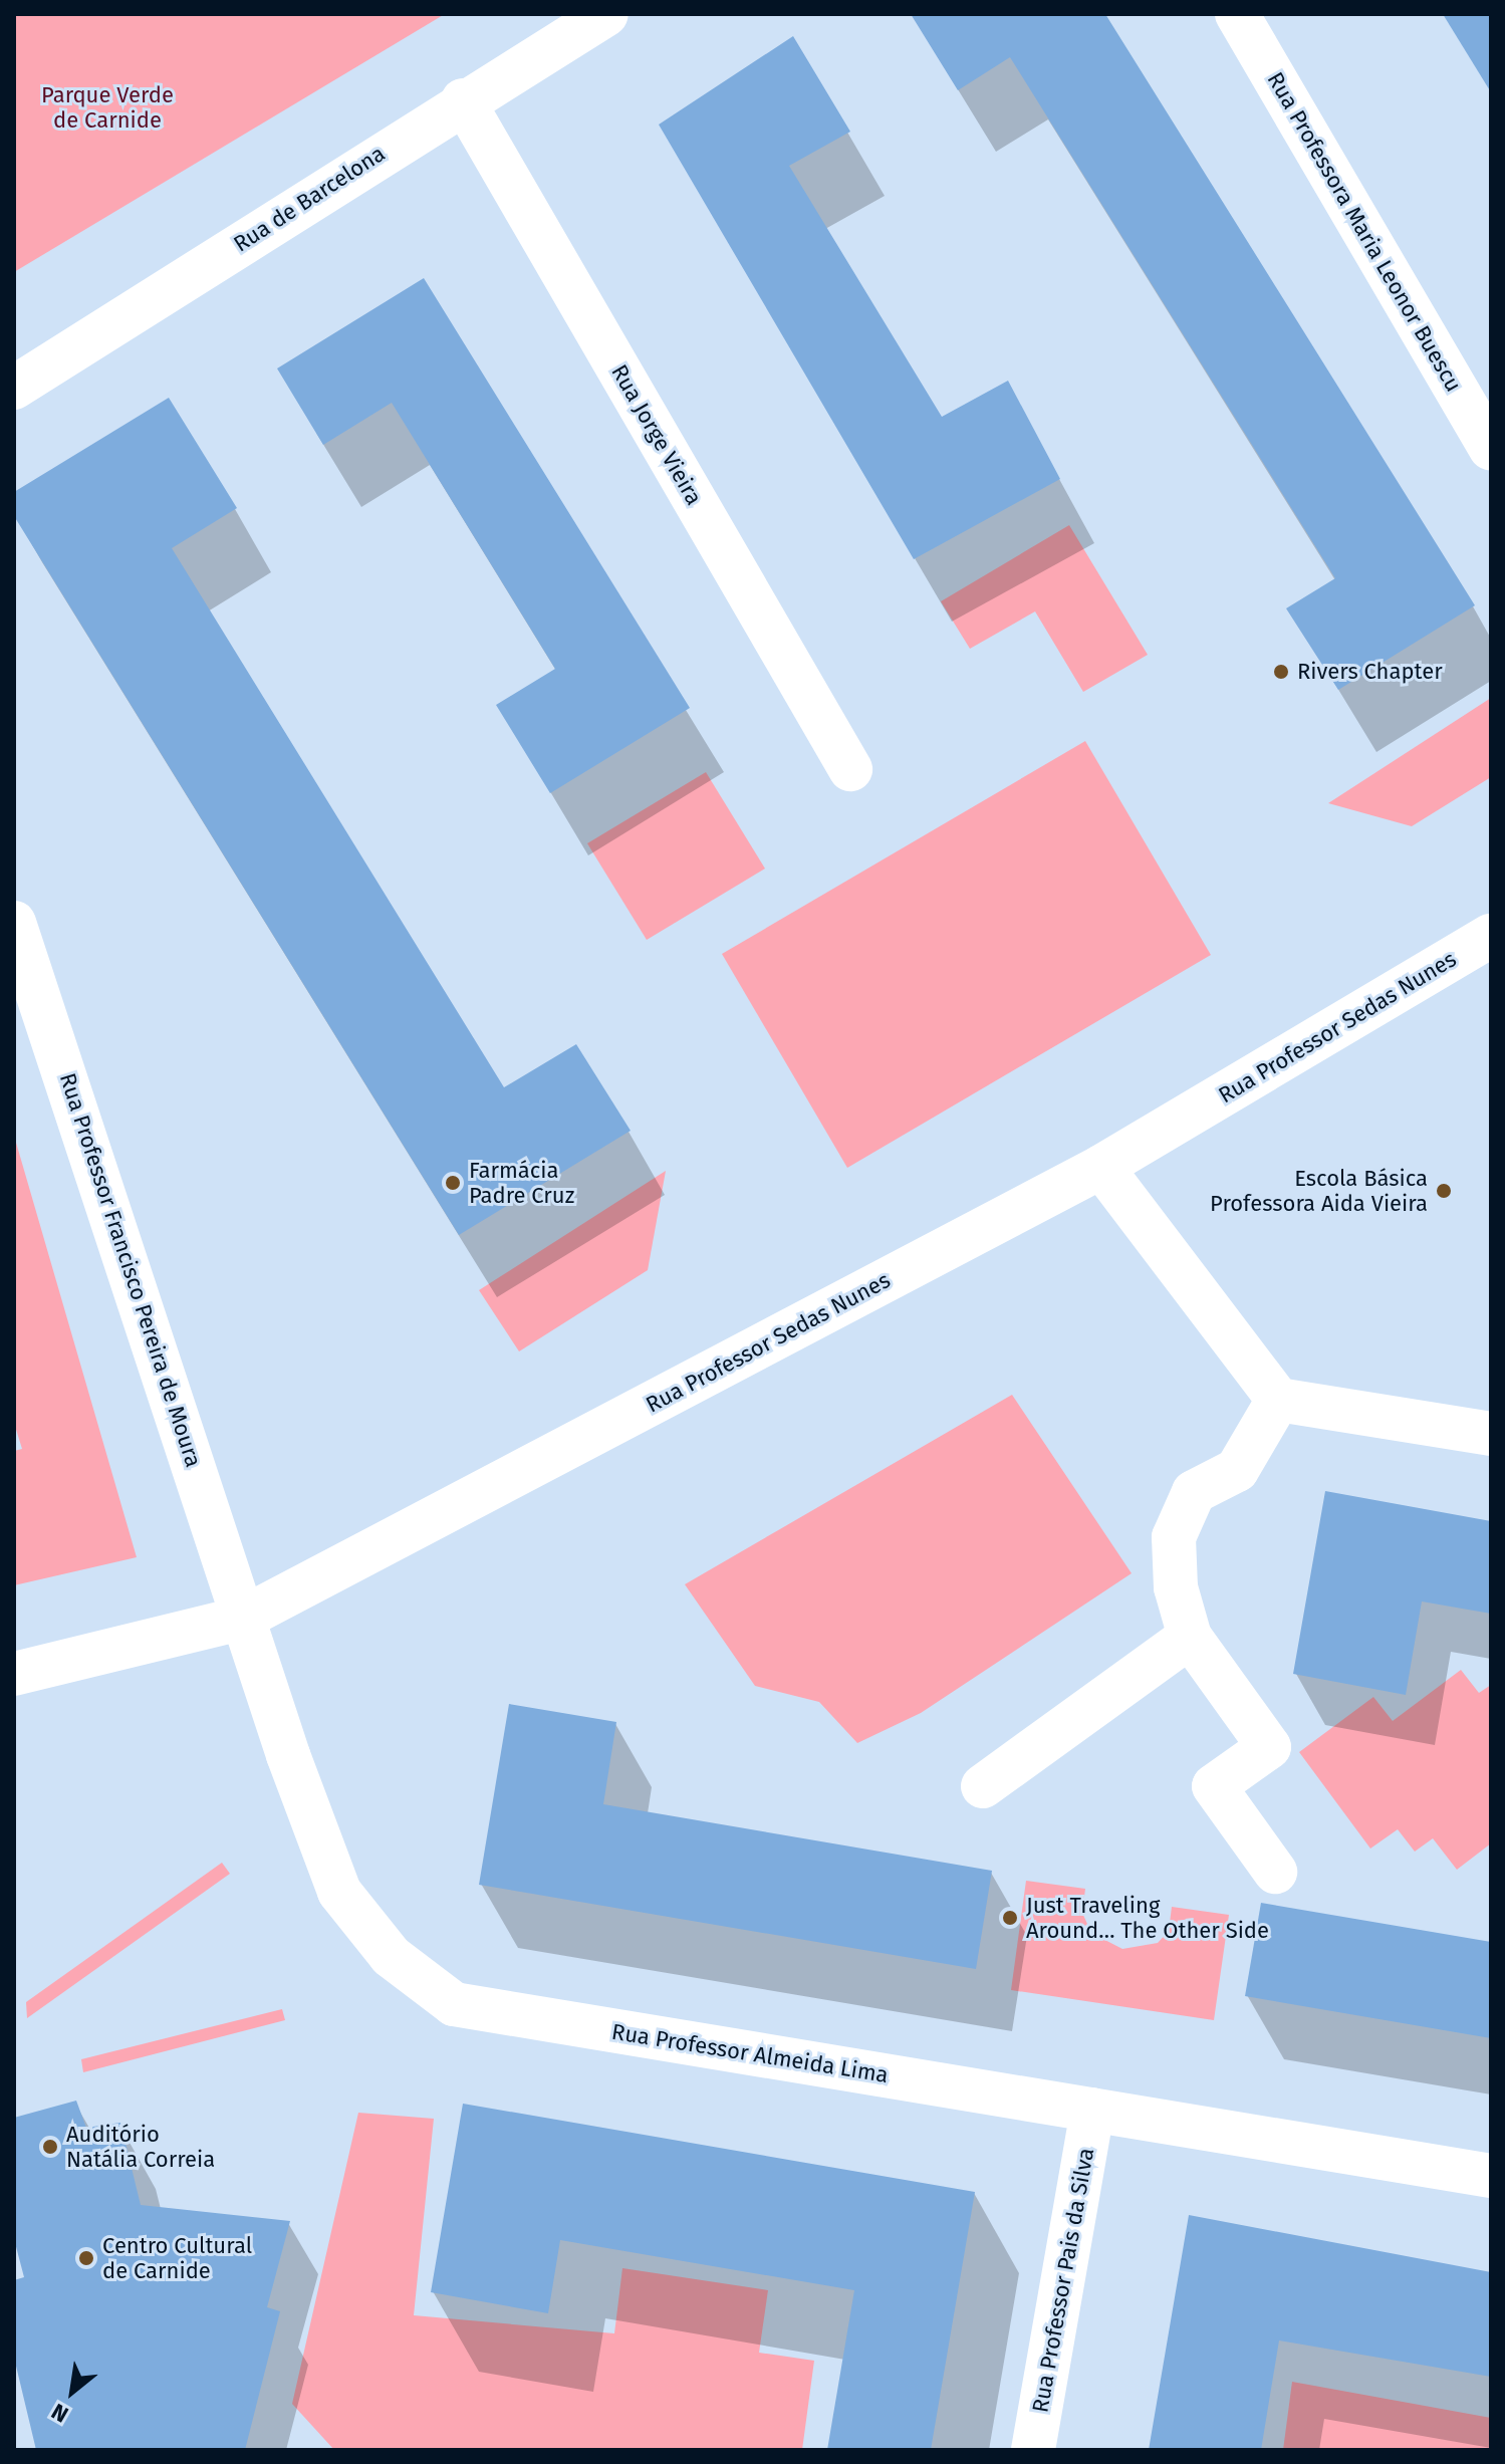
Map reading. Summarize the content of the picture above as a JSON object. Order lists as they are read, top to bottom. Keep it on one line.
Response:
{"streets":{"street":["Rua de Barcelona","Rua Professora Maria Leonor Buescu","Rua Jorge Vieira","Rua Professor Sedas Nunes","Rua Professor Francisco Pereira de Moura","Rua Professor Almeida Lima","Rua Professor Pais da Silva"]},"crossings":[["Rua de Barcelona","Rua Jorge Vieira"],["Rua Professor Sedas Nunes","Rua Professor Francisco Pereira de Moura"],["Rua Professor Sedas Nunes","Rua Professor Almeida Lima"],["Rua Professor Francisco Pereira de Moura","Rua Professor Almeida Lima"],["Rua Professor Almeida Lima","Rua Professor Pais da Silva"]],"parks":["Parque Verde de Carnide"],"places":["Rivers Chapter","Farmácia Padre Cruz","Escola Básica Professora Aida Vieira","Just Traveling Around… The Other Side","Auditório Natália Correia","Centro Cultural de Carnide"],"north":"bottom left"}
